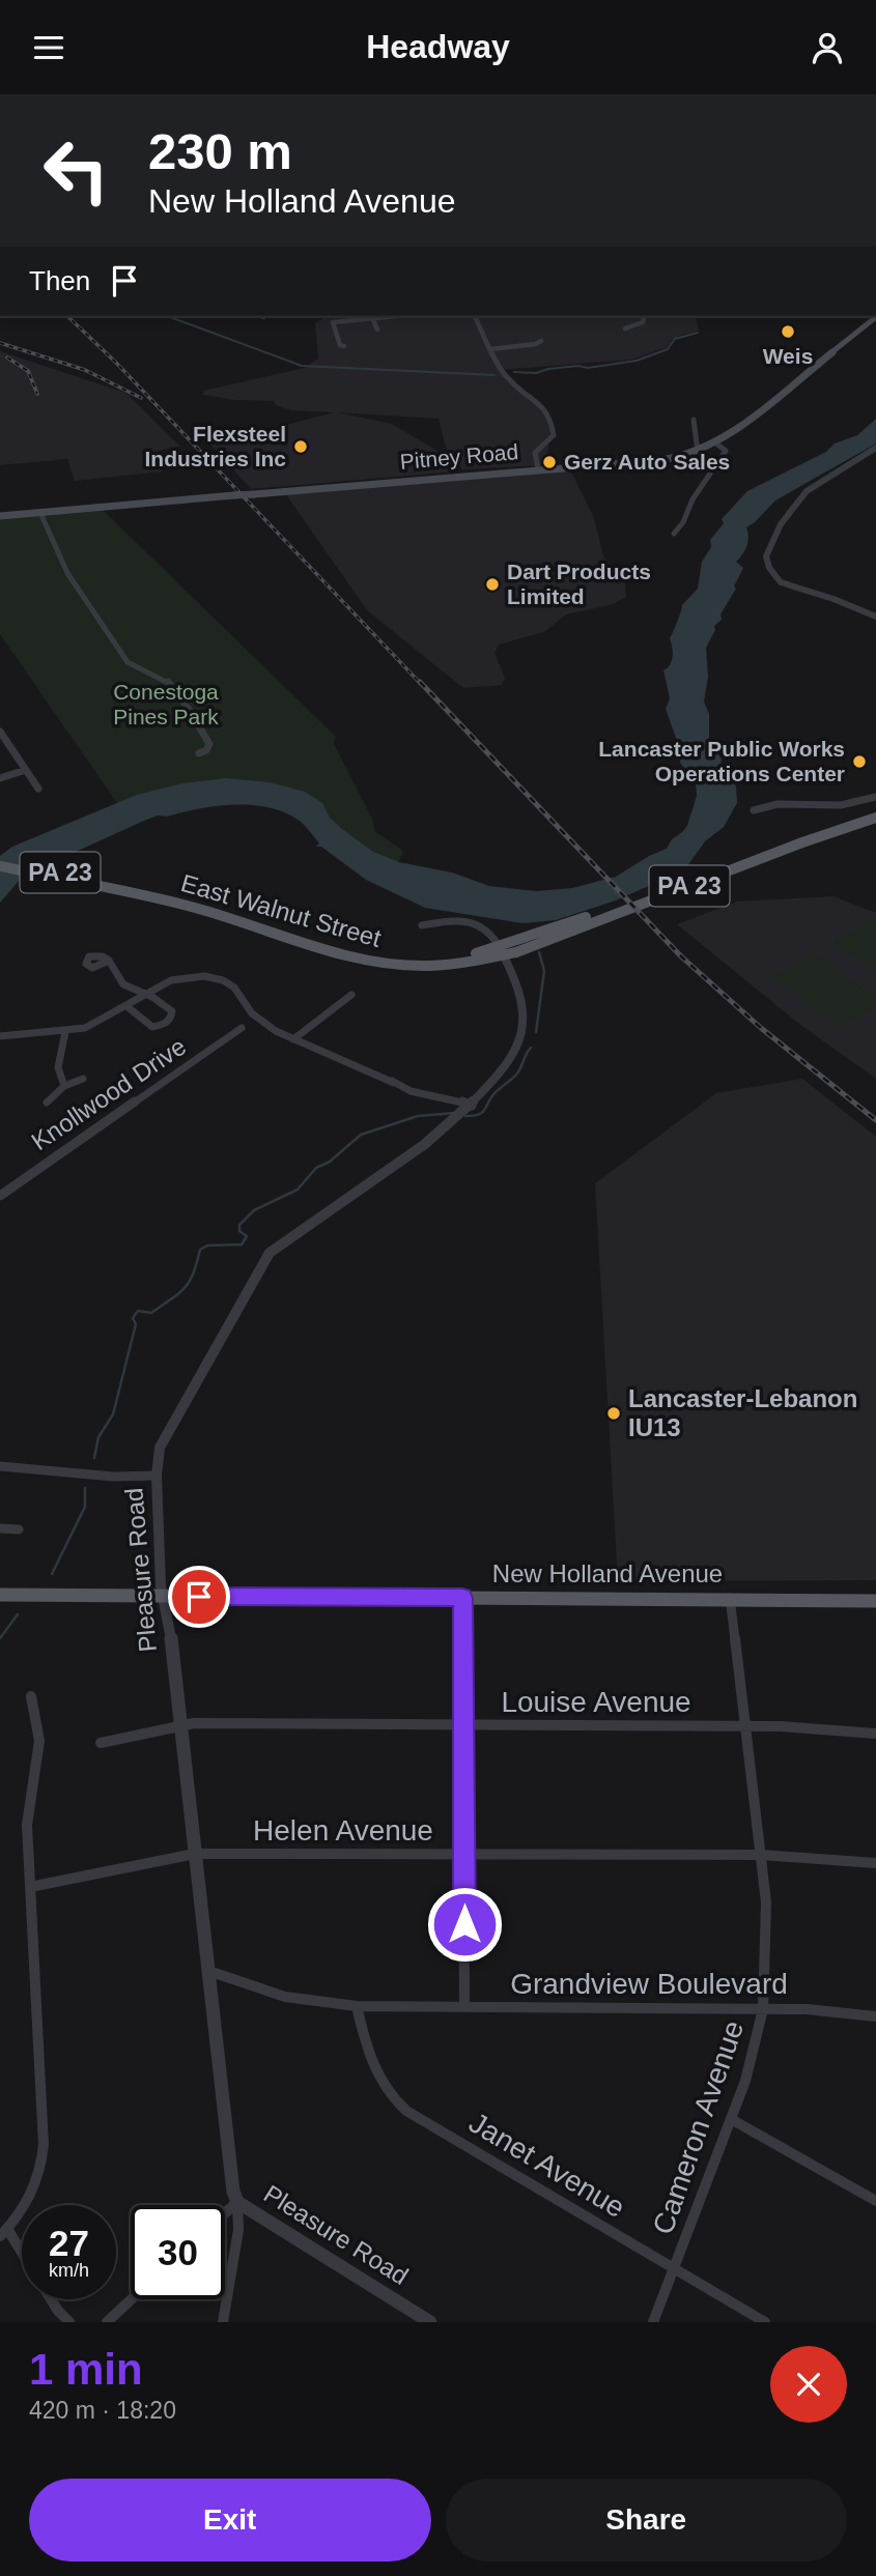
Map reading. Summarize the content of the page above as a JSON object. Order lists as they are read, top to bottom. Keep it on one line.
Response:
{"streets":{"main road":["Pitney Road","PA 23","East Walnut Street","New Holland Avenue"],"street":["Knollwood Drive","Pleasure Road","Louise Avenue","Helen Avenue","Grandview Boulevard","Cameron Avenue","Janet Avenue"]},"crossings":[["East Walnut Street","Pleasure Road"],["Pleasure Road","New Holland Avenue"],["Pleasure Road","Louise Avenue"],["Pleasure Road","Helen Avenue"],["Pleasure Road","Grandview Boulevard"],["New Holland Avenue","Cameron Avenue"],["Louise Avenue","Cameron Avenue"],["Helen Avenue","Cameron Avenue"],["Grandview Boulevard","Cameron Avenue"],["Grandview Boulevard","Janet Avenue"],["Cameron Avenue","Janet Avenue"]],"parks":["Conestoga Pines Park"],"places":["Weis","Flexsteel Industries Inc","Gerz Auto Sales","Dart Products Limited","Lancaster Public Works Operations Center","Lancaster-Lebanon IU13"],"page":{"header":"Headway","turn":["230 m","New Holland Avenue"],"then":"Then","speed":"27 km/h","limit":"30","heading":["1 min","420 m · 18:20"],"buttons":["Exit","Share"]}}
